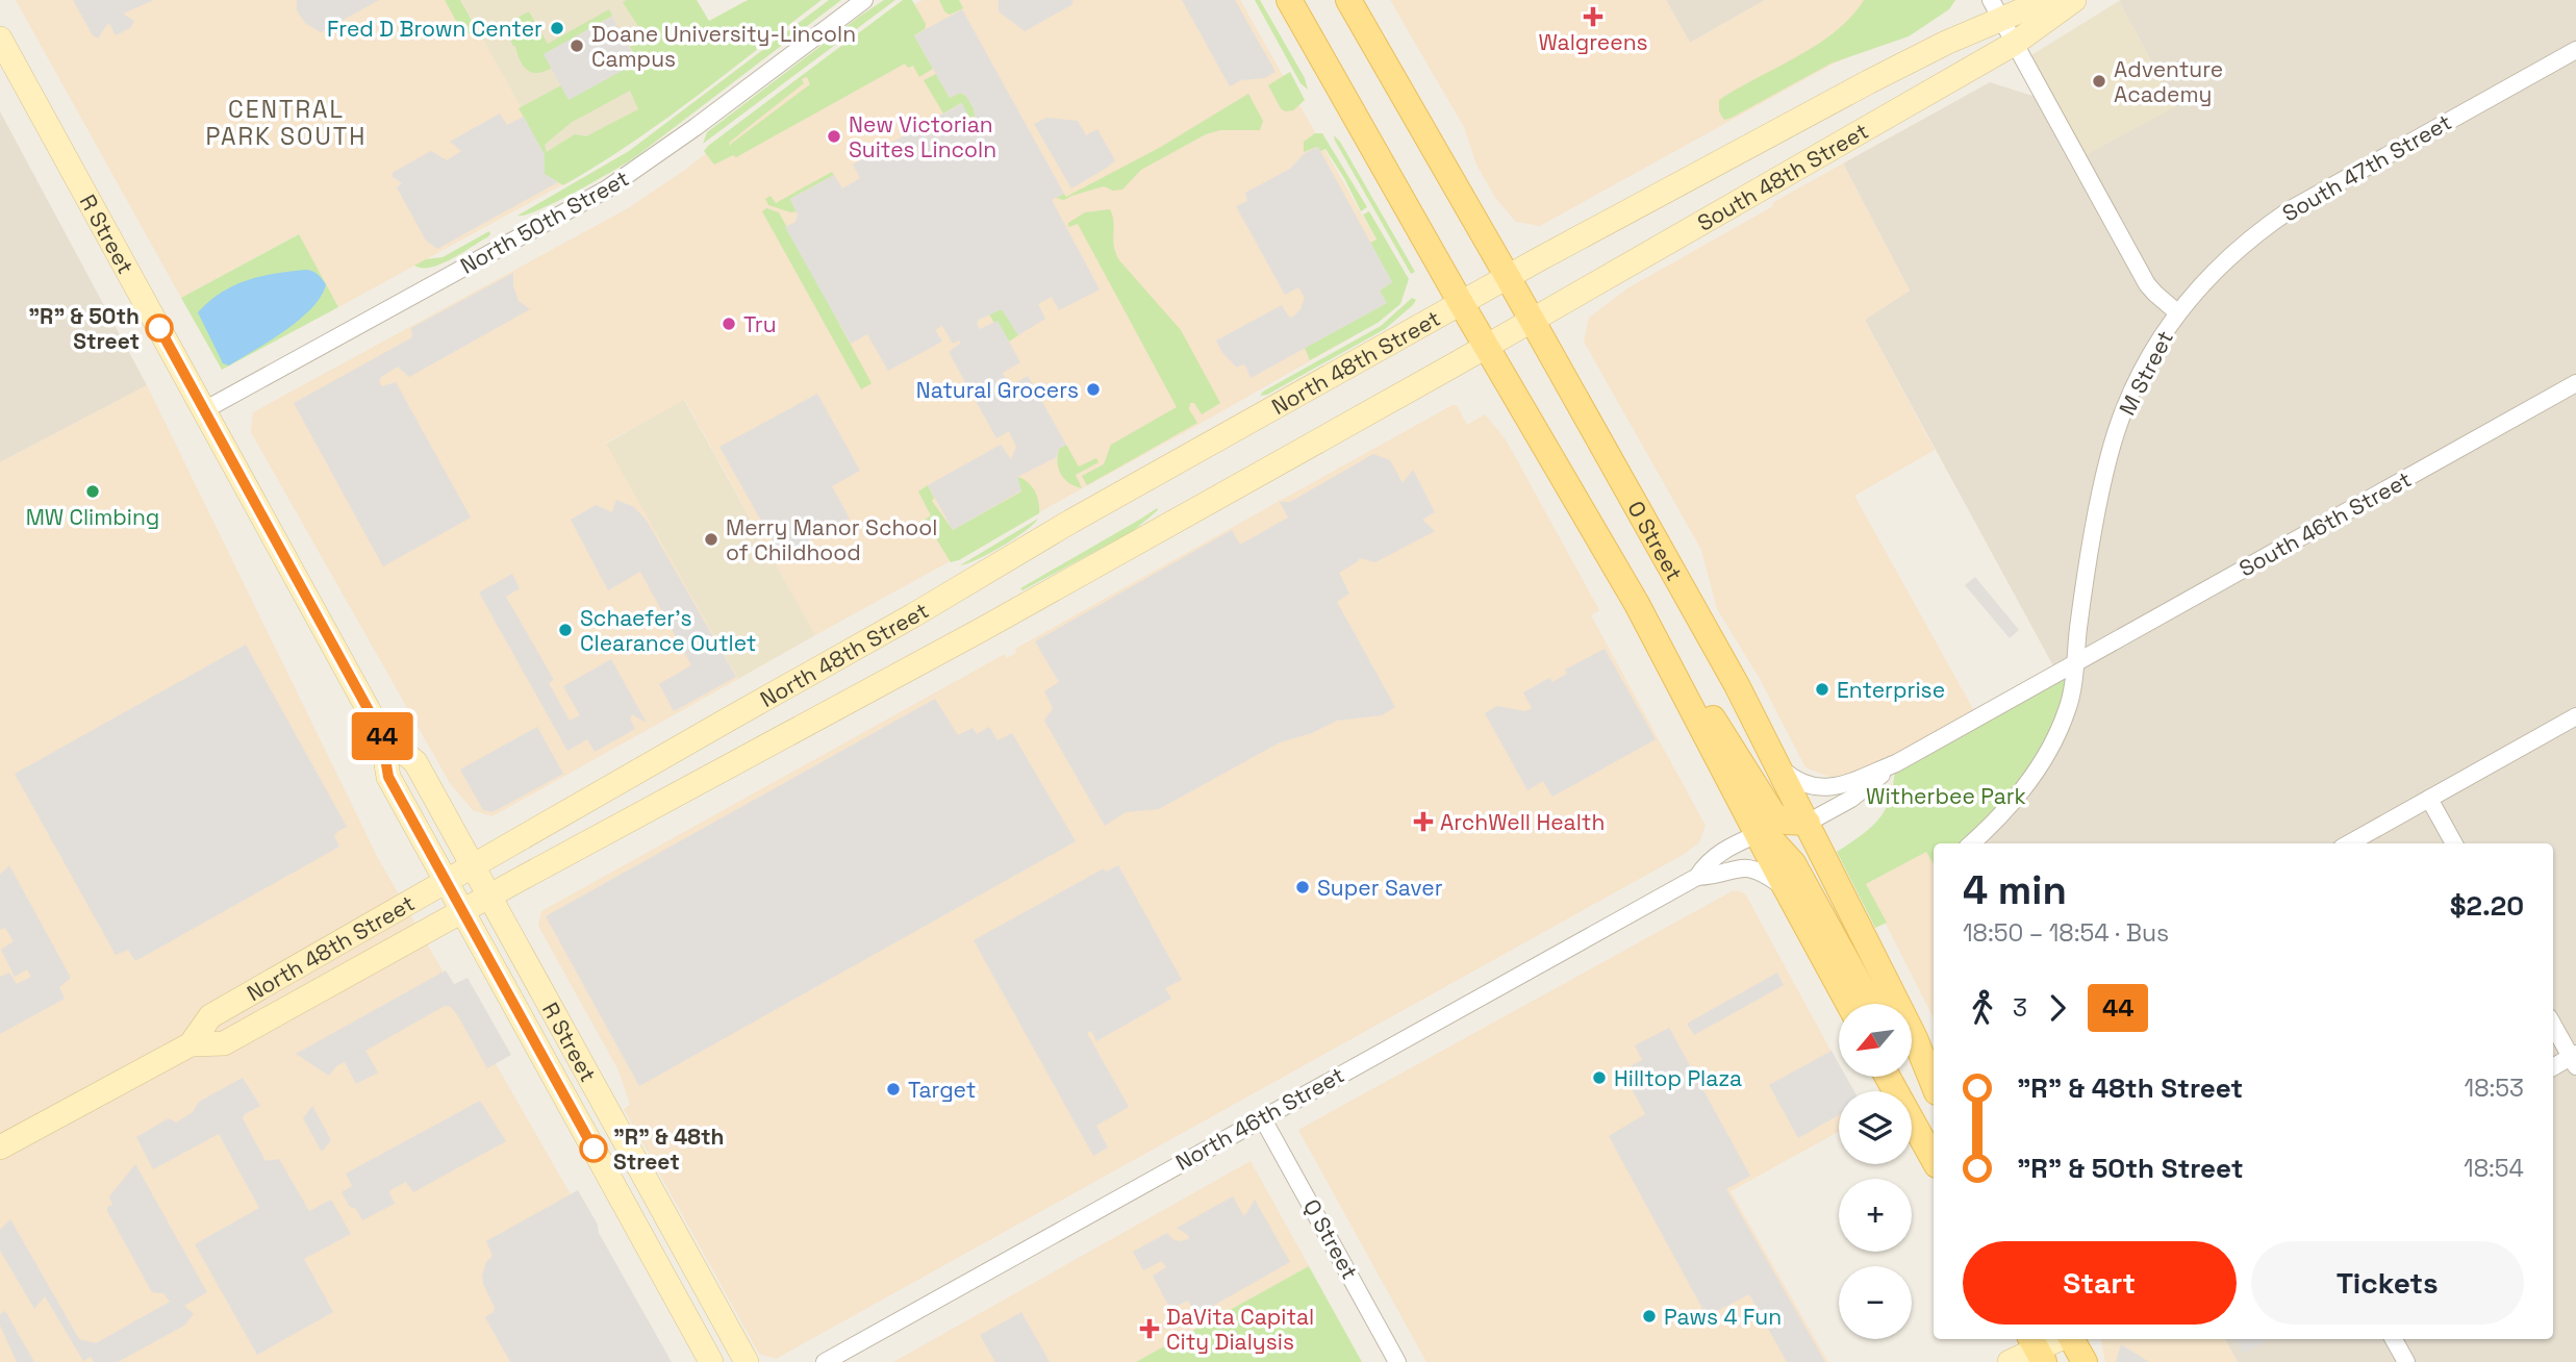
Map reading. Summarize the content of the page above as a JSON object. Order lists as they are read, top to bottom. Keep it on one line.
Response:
{"streets":{"main road":["South 48th Street","R Street","North 48th Street","O Street"],"street":["South 47th Street","North 50th Street","M Street","South 46th Street","North 46th Street","Q Street"]},"crossings":[["South 47th Street","M Street"],["South 48th Street","North 48th Street"],["South 48th Street","M Street"],["South 48th Street","O Street"],["North 50th Street","R Street"],["R Street","North 48th Street"],["North 48th Street","O Street"],["M Street","South 46th Street"],["South 46th Street","O Street"],["North 46th Street","Q Street"]],"districts":["CENTRAL PARK SOUTH"],"parks":["Witherbee Park"],"places":{"health":["Walgreens","ArchWell Health","DaVita Capital City Dialysis"],"other":["Fred D Brown Center","Doane University-Lincoln Campus","Adventure Academy","New Victorian Suites Lincoln","Tru","\"R\" & 50th Street","Natural Grocers","MW Climbing","Merry Manor School of Childhood","Schaefer's Clearance Outlet","Enterprise","Super Saver","Hilltop Plaza","Target","\"R\" & 48th Street","Paws 4 Fun"]},"lines":["bus line 44"],"north":"bottom left","page":{"on_map":"44","heading":["4 min","18:50 – 18:54 · Bus","$2.20"],"legs":["3","44"],"map_buttons":["+","−"],"list":[{"name":"\"R\" & 48th Street","value":"18:53"},{"name":"\"R\" & 50th Street","value":"18:54"}],"buttons":["Start","Tickets"]}}
